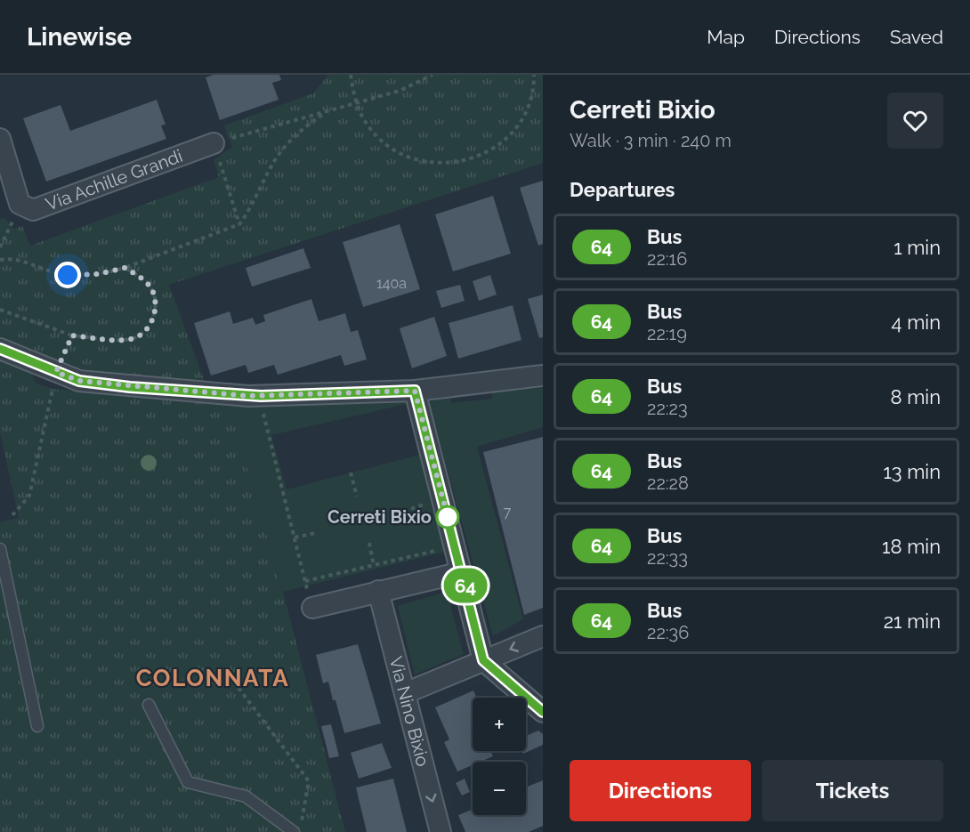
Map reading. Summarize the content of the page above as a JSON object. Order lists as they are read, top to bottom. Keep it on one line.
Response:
{"streets":{"street":["Via Achille Grandi","Via Nino Bixio"]},"one_way":["Via Nino Bixio"],"districts":["COLONNATA"],"places":["Cerreti Bixio"],"lines":["bus line 64"],"house_numbers":["140a","7"],"page":{"header":"Linewise","nav":["Map","Directions","Saved"],"on_map":"64","heading":[["Cerreti Bixio","Walk · 3 min · 240 m"],"Departures"],"list":[{"mark":"64","name":"Bus","note":"22:16","value":"1 min"},{"mark":"64","name":"Bus","note":"22:19","value":"4 min"},{"mark":"64","name":"Bus","note":"22:23","value":"8 min"},{"mark":"64","name":"Bus","note":"22:28","value":"13 min"},{"mark":"64","name":"Bus","note":"22:33","value":"18 min"},{"mark":"64","name":"Bus","note":"22:36","value":"21 min"}],"map_buttons":["+","−"],"buttons":["Directions","Tickets"]}}
